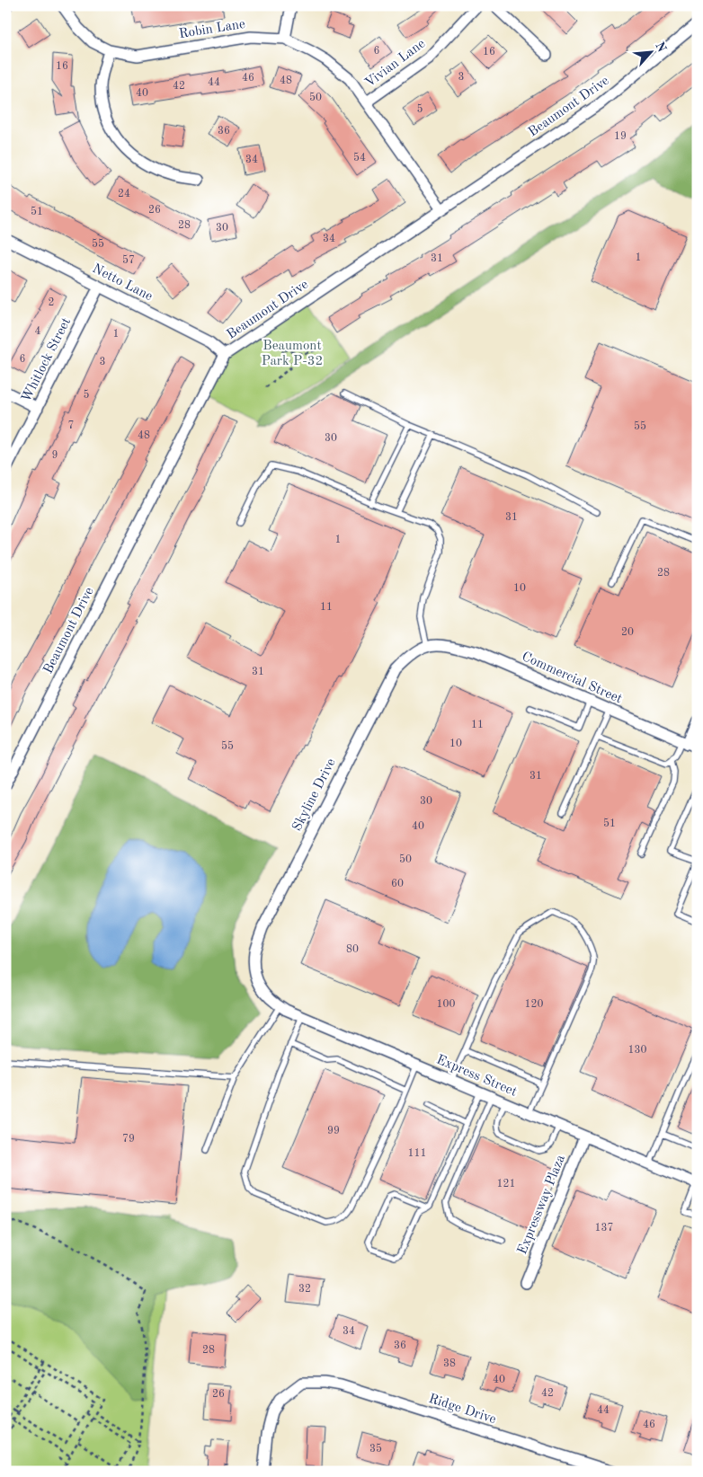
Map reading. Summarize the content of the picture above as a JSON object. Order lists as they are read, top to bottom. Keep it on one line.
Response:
{"streets":{"street":["Robin Lane","Vivian Lane","Beaumont Drive","Netto Lane","Whitlock Street","Commercial Street","Skyline Drive","Express Street","Expressway Plaza","Ridge Drive"]},"crossings":[["Robin Lane","Vivian Lane"],["Robin Lane","Beaumont Drive"],["Beaumont Drive","Netto Lane"],["Netto Lane","Whitlock Street"],["Commercial Street","Skyline Drive"],["Skyline Drive","Express Street"],["Express Street","Expressway Plaza"]],"parks":["Beaumont Park P-32"],"house_numbers":["6","16","16","3","46","48","44","42","40","50","5","36","19","54","34","24","26","51","28","30","34","55","1","31","57","2","4","1","6","3","5","7","55","48","30","9","31","1","28","10","11","20","31","11","10","55","31","30","51","40","50","60","80","100","120","130","99","79","111","121","137","32","34","36","28","38","40","42","26","44","46","35"],"north":"top right"}
